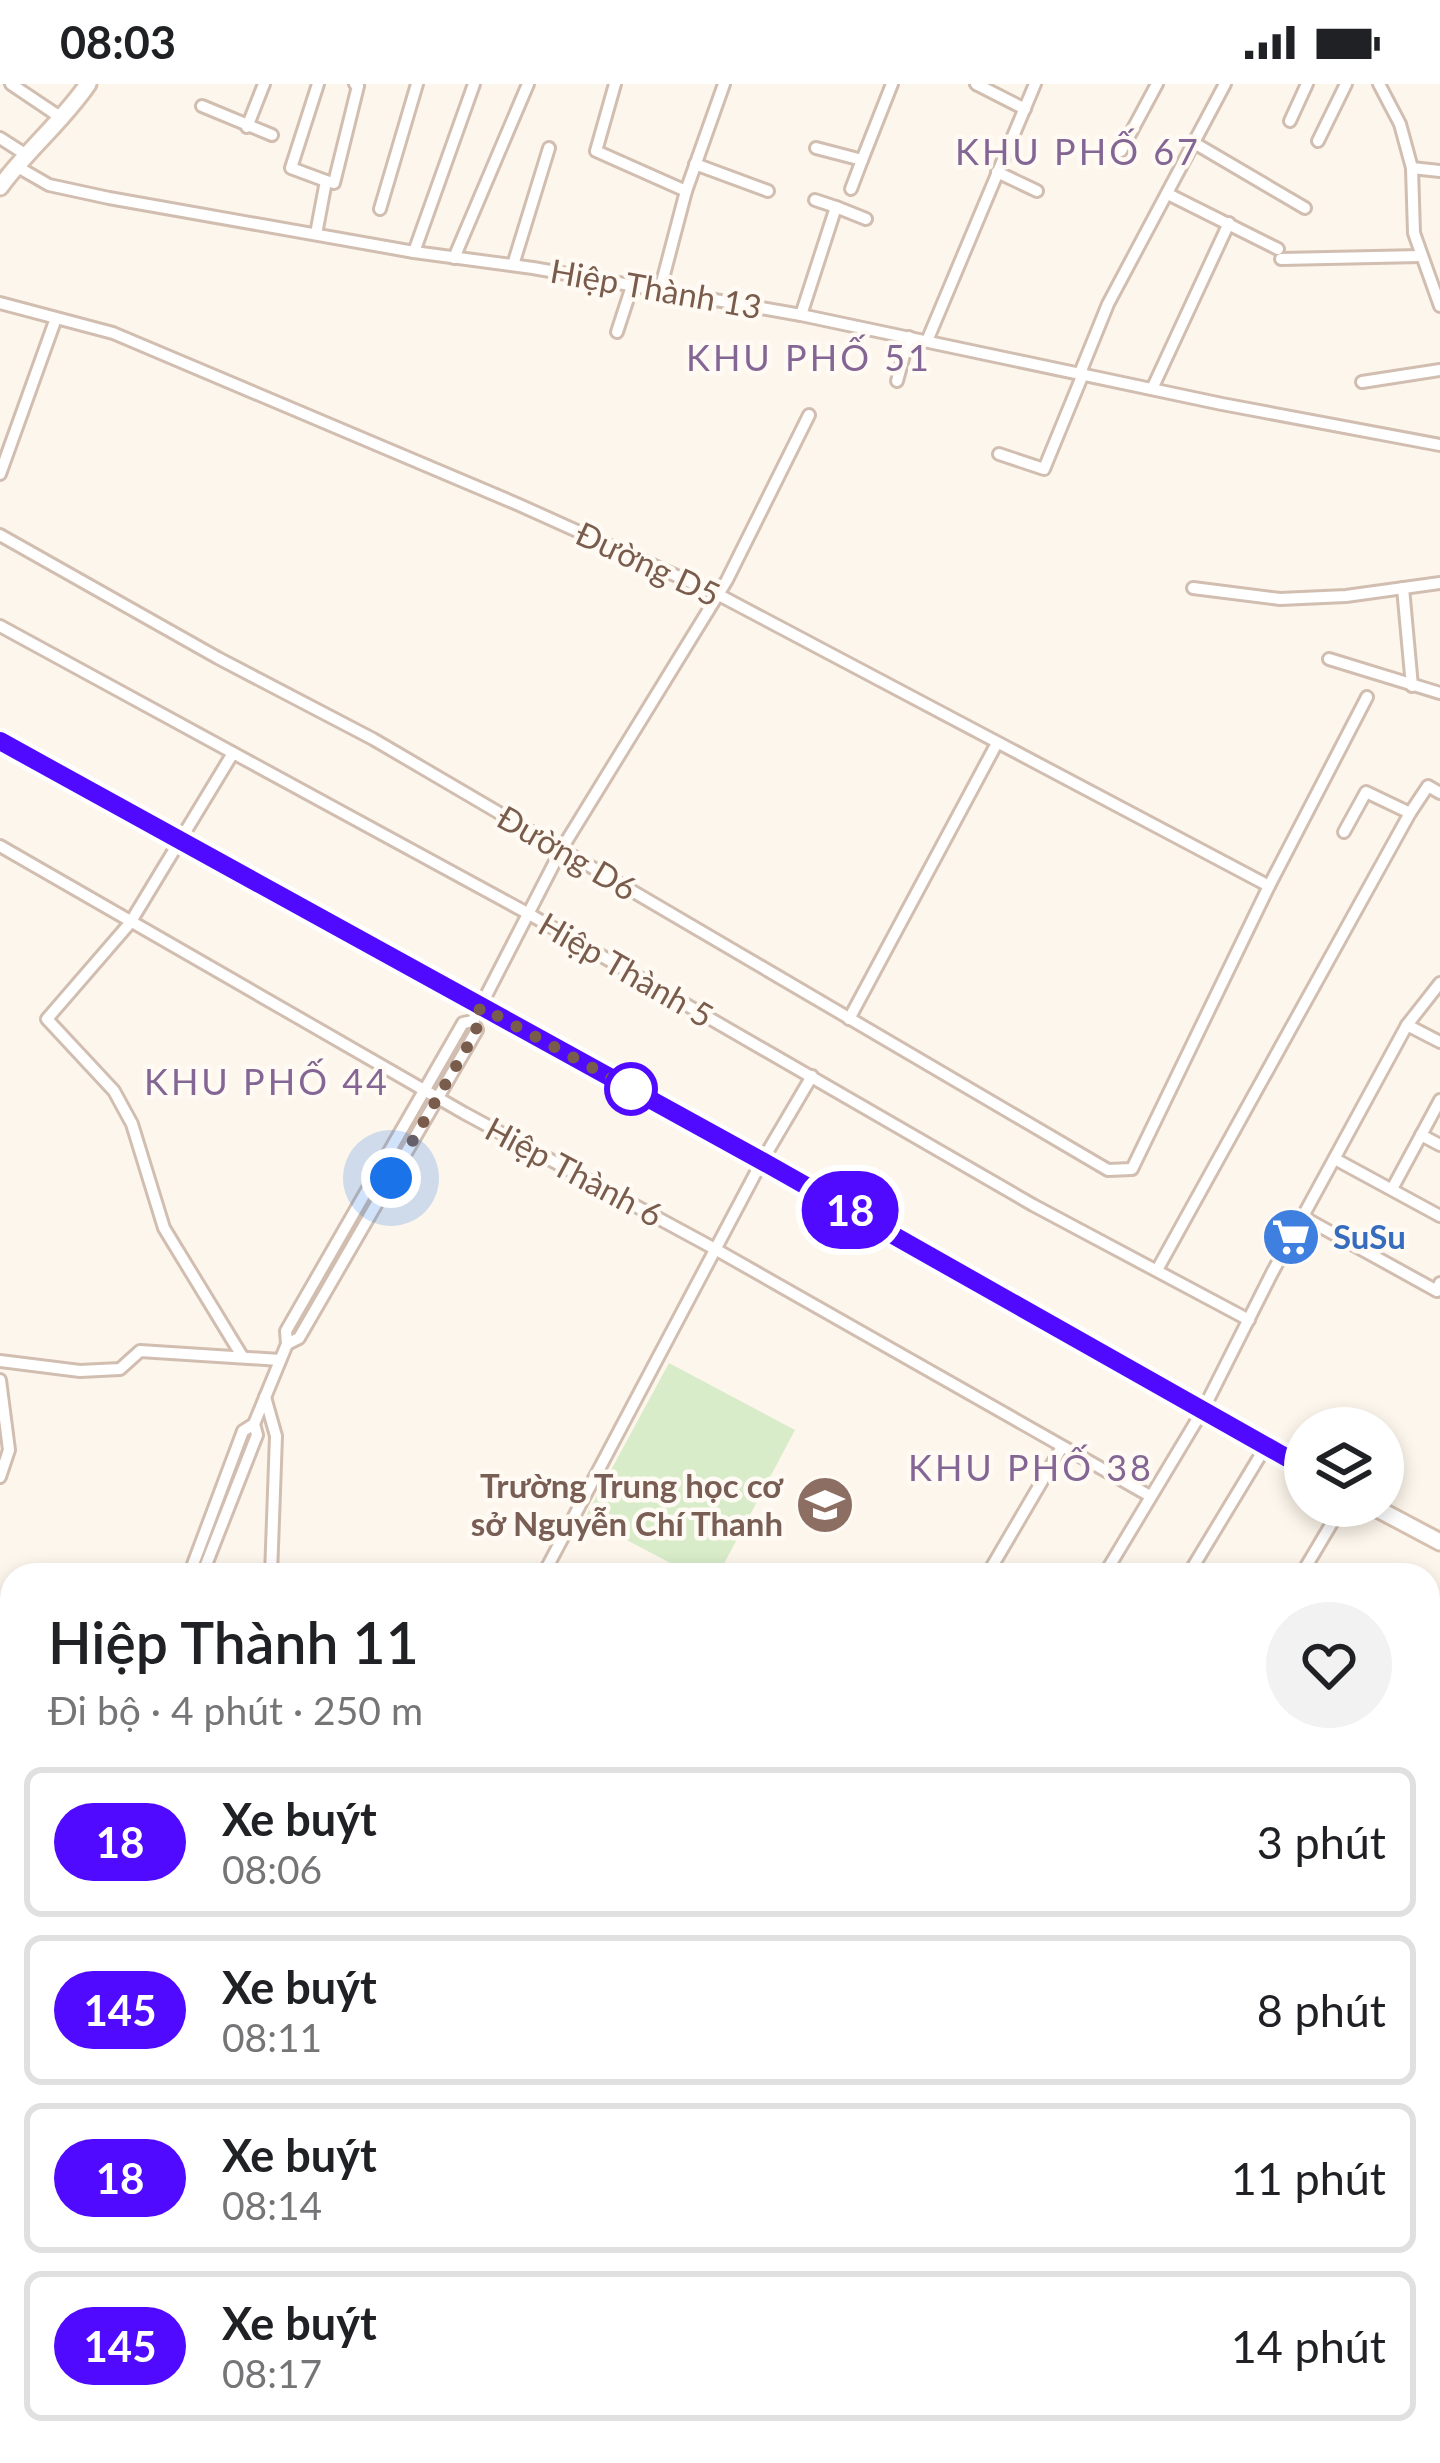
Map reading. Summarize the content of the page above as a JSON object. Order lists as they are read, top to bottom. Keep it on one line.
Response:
{"streets":{"street":["Hiệp Thành 13","Đường D5","Đường D6","Hiệp Thành 5","Hiệp Thành 6"]},"crossings":[["Đường D5","Đường D6"]],"districts":["KHU PHỐ 67","KHU PHỐ 51","KHU PHỐ 44","KHU PHỐ 38"],"places":{"supermarket":["SuSu"],"school or university":["Trường Trung học cơ sở Nguyễn Chí Thanh"]},"lines":["bus line 18"],"page":{"status":"08:03","on_map":"18","heading":["Hiệp Thành 11","Đi bộ · 4 phút · 250 m"],"list":[{"mark":"18","name":"Xe buýt","note":"08:06","value":"3 phút"},{"mark":"145","name":"Xe buýt","note":"08:11","value":"8 phút"},{"mark":"18","name":"Xe buýt","note":"08:14","value":"11 phút"},{"mark":"145","name":"Xe buýt","note":"08:17","value":"14 phút"}]}}
